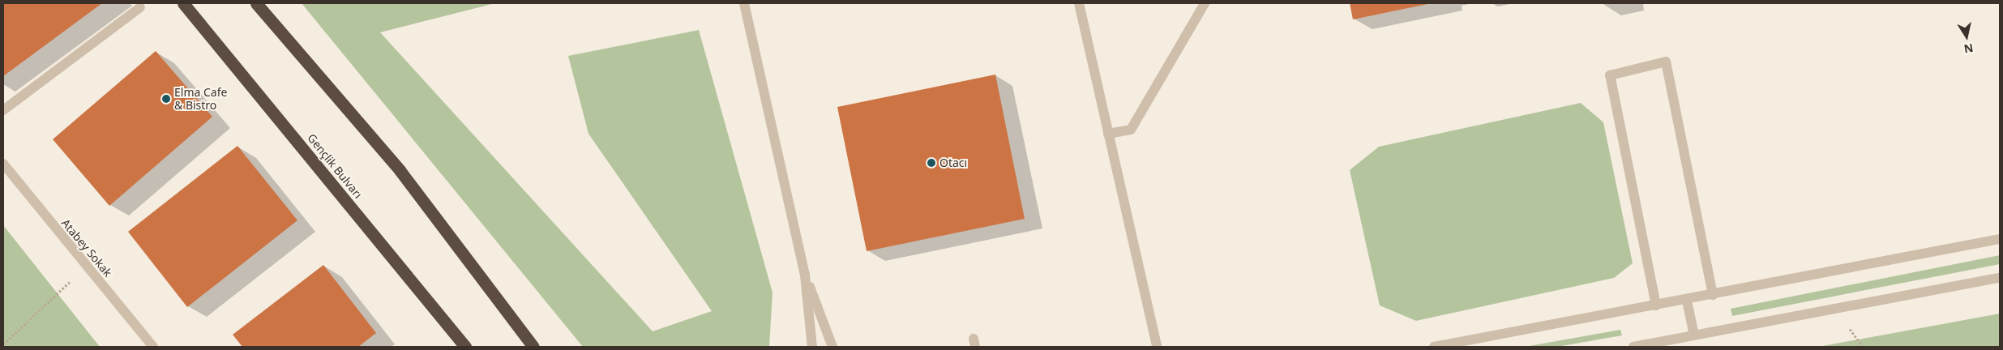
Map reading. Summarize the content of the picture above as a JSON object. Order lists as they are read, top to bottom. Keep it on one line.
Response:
{"streets":{"highway":["Gençlik Bulvarı"],"street":["Atabey Sokak"]},"places":["Elma Cafe & Bistro","Otacı"],"north":"bottom"}
